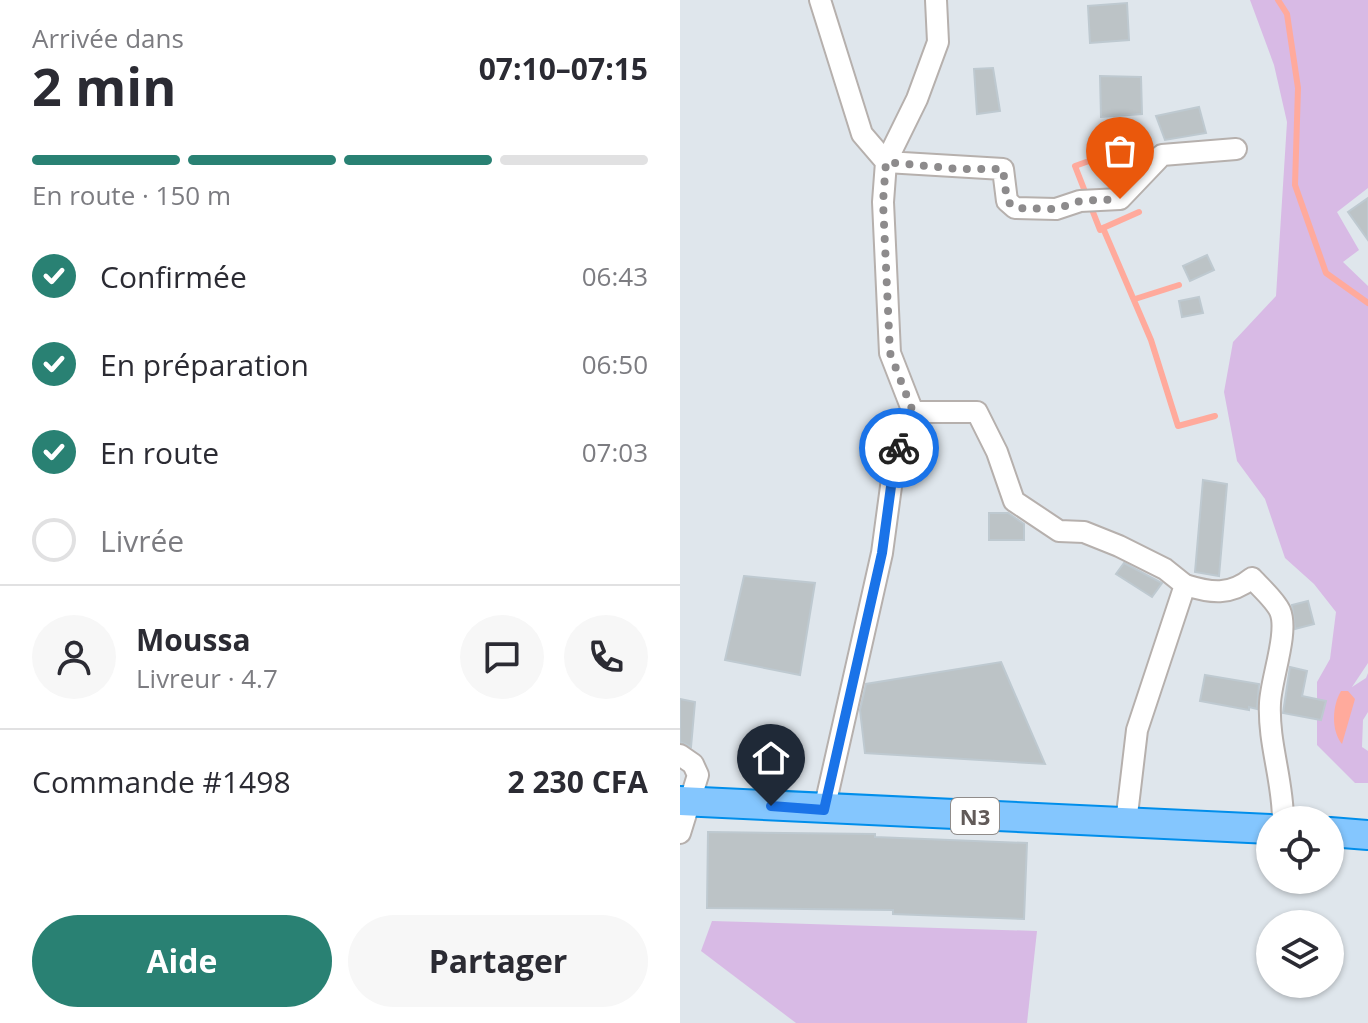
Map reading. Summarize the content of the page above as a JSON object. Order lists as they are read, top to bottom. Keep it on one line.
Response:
{"streets":{"highway":["N3"]},"page":{"heading":["2 min","Arrivée dans","07:10–07:15"],"panel":["Moussa","Livreur · 4.7","Commande #1498","2 230 CFA"],"bar":"En route · 150 m","list":[["Confirmée","06:43"],["En préparation","06:50"],["En route","07:03"],"Livrée"],"buttons":["Aide","Partager"]}}
